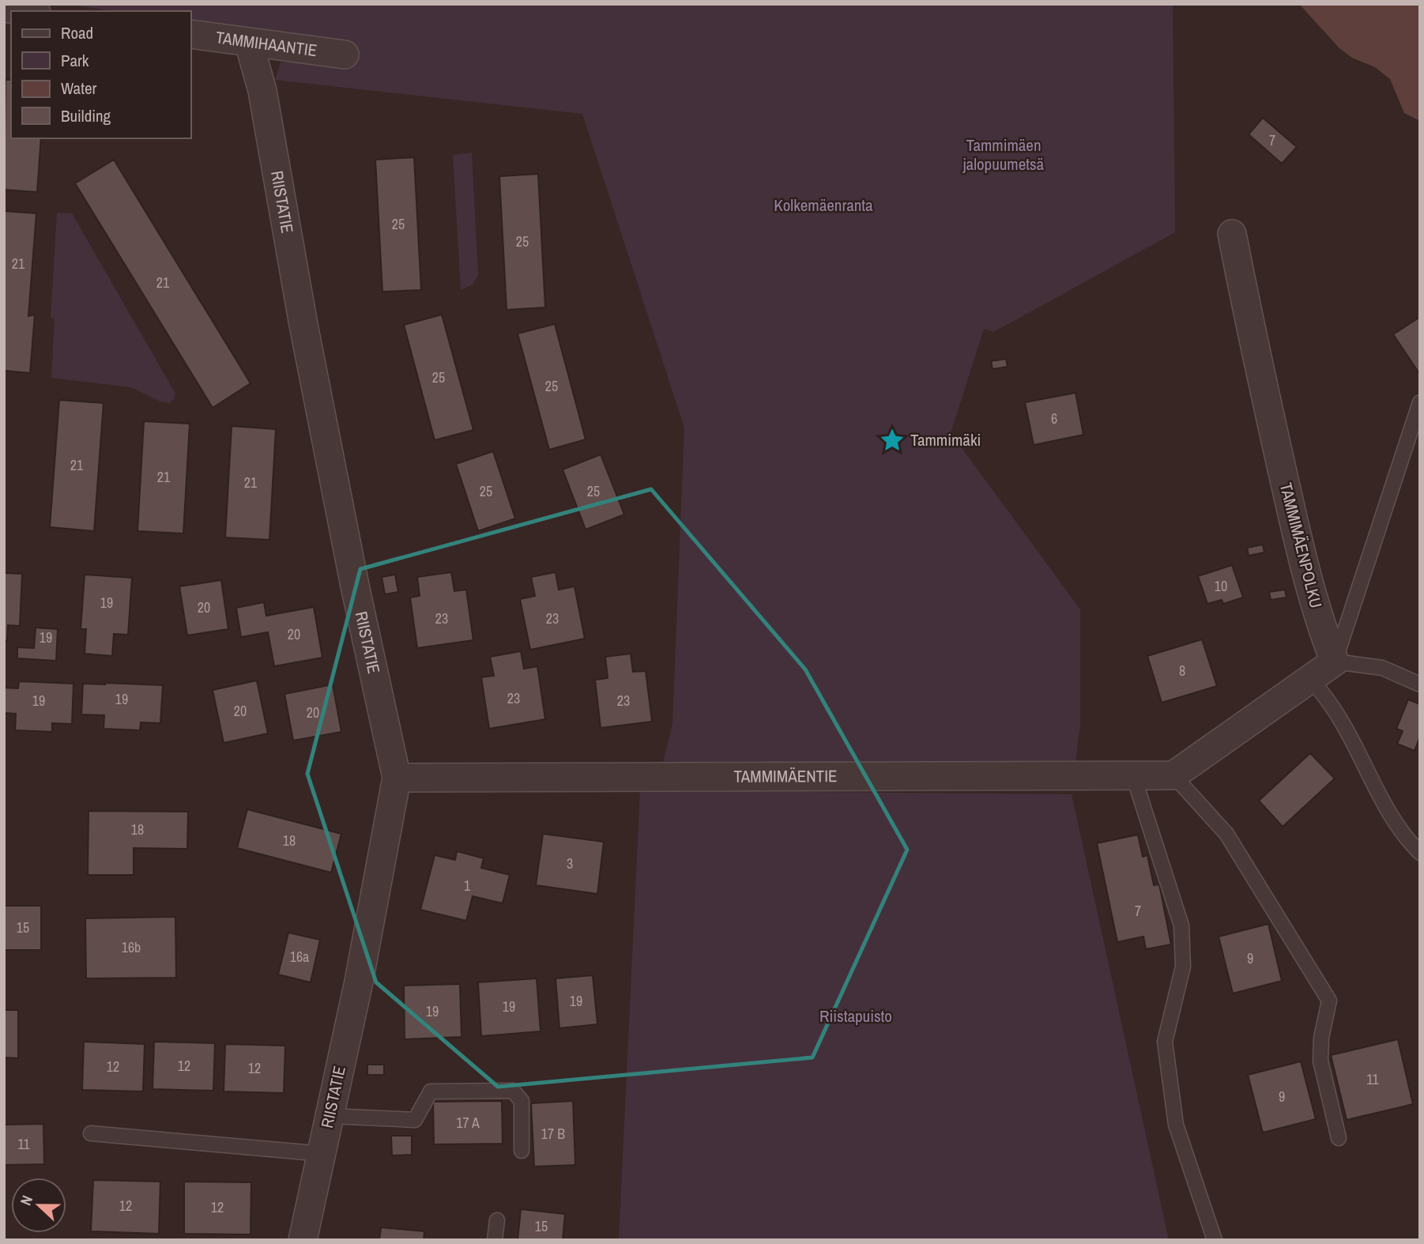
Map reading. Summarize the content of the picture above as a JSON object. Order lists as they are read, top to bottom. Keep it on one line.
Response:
{"streets":{"street":["TAMMIHAANTIE","RIISTATIE","TAMMIMÄENPOLKU","TAMMIMÄENTIE"]},"crossings":[["TAMMIHAANTIE","RIISTATIE"],["RIISTATIE","TAMMIMÄENTIE"]],"parks":["Tammimäen jalopuumetsä","Kolkemäenranta","Riistapuisto"],"places":{"place":["Tammimäki"]},"house_numbers":["7","25","25","21","21","25","25","6","21","21","21","25","25","10","19","20","23","23","20","19","8","23","19","19","23","20","20","18","18","3","1","7","15","16b","16a","9","19","19","19","12","12","12","11","9","17 A","17 B","11","12","12","15"],"legend":["Road","Park","Water","Building"],"north":"left"}
